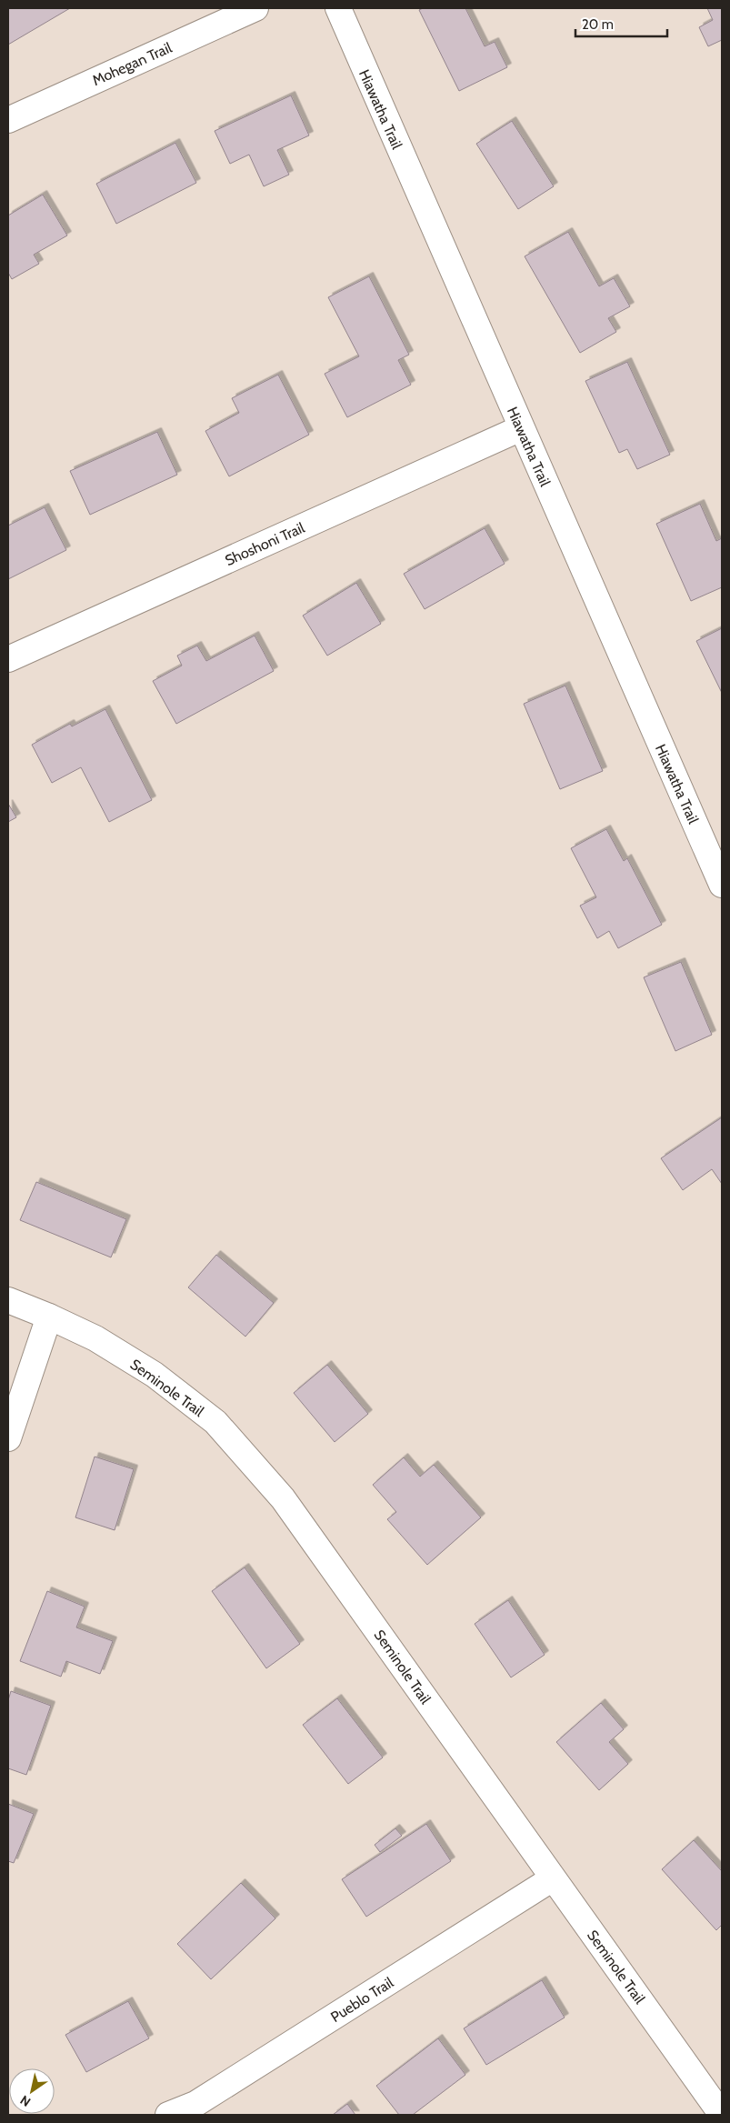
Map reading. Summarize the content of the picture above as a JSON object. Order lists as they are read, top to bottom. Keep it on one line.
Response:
{"streets":{"street":["Mohegan Trail","Hiawatha Trail","Shoshoni Trail","Seminole Trail","Pueblo Trail"]},"crossings":[["Hiawatha Trail","Shoshoni Trail"],["Seminole Trail","Pueblo Trail"]],"scale_bar":"20 m","north":"bottom left"}
